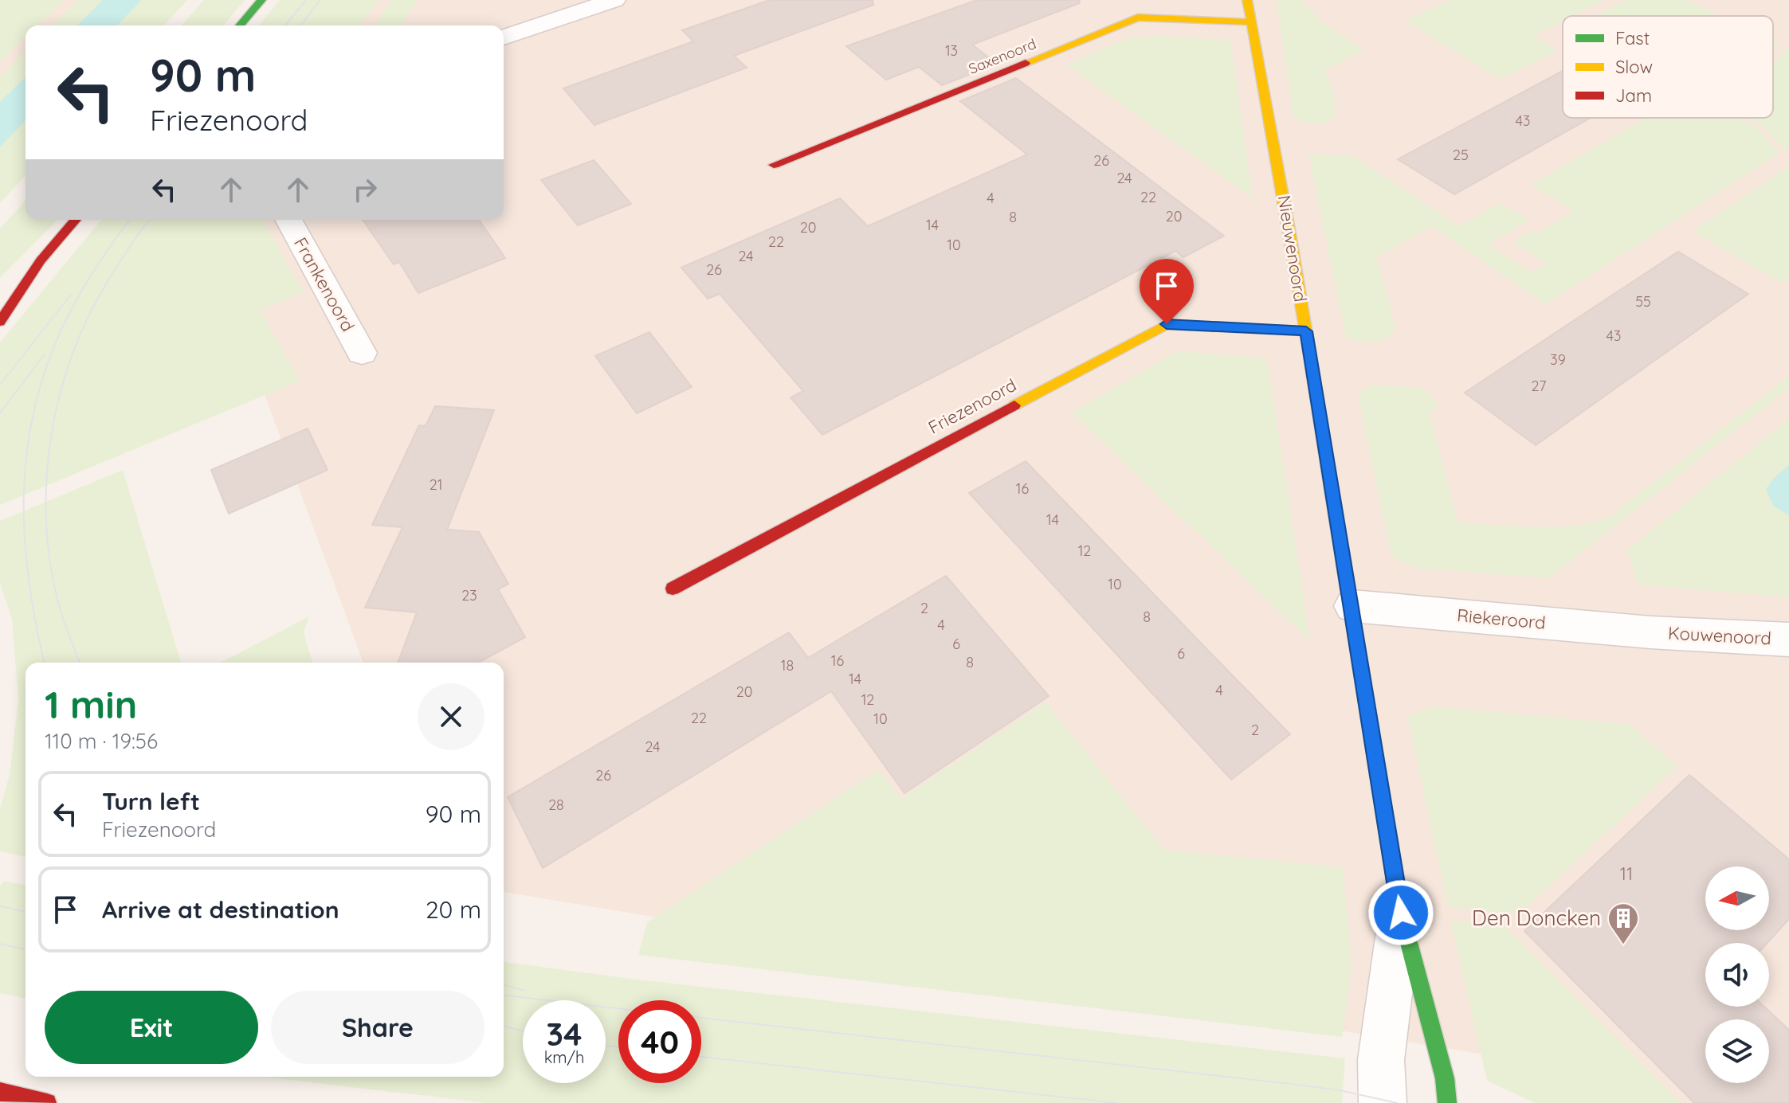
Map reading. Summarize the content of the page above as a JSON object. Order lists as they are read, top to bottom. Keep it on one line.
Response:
{"streets":{"street":["Saxenoord","Nieuwenoord","Frankenoord","Friezenoord","Riekeroord","Kouwenoord"]},"crossings":[["Saxenoord","Nieuwenoord"],["Nieuwenoord","Friezenoord"],["Nieuwenoord","Riekeroord"],["Riekeroord","Kouwenoord"]],"places":{"building":["Den Doncken"]},"house_numbers":["13","43","25","26","24","22","4","20","8","14","20","22","10","24","26","55","43","39","27","21","16","14","12","10","23","2","8","4","6","6","16","8","18","14","4","20","12","22","10","2","24","26","28","11"],"legend":["Fast","Slow","Jam"],"north":"left","page":{"turn":["90 m","Friezenoord"],"heading":["1 min","110 m · 19:56"],"list":[{"name":"Turn left","note":"Friezenoord","value":"90 m"},{"name":"Arrive at destination","value":"20 m"}],"buttons":["Exit","Share"],"speed":"34 km/h","limit":"40"}}
